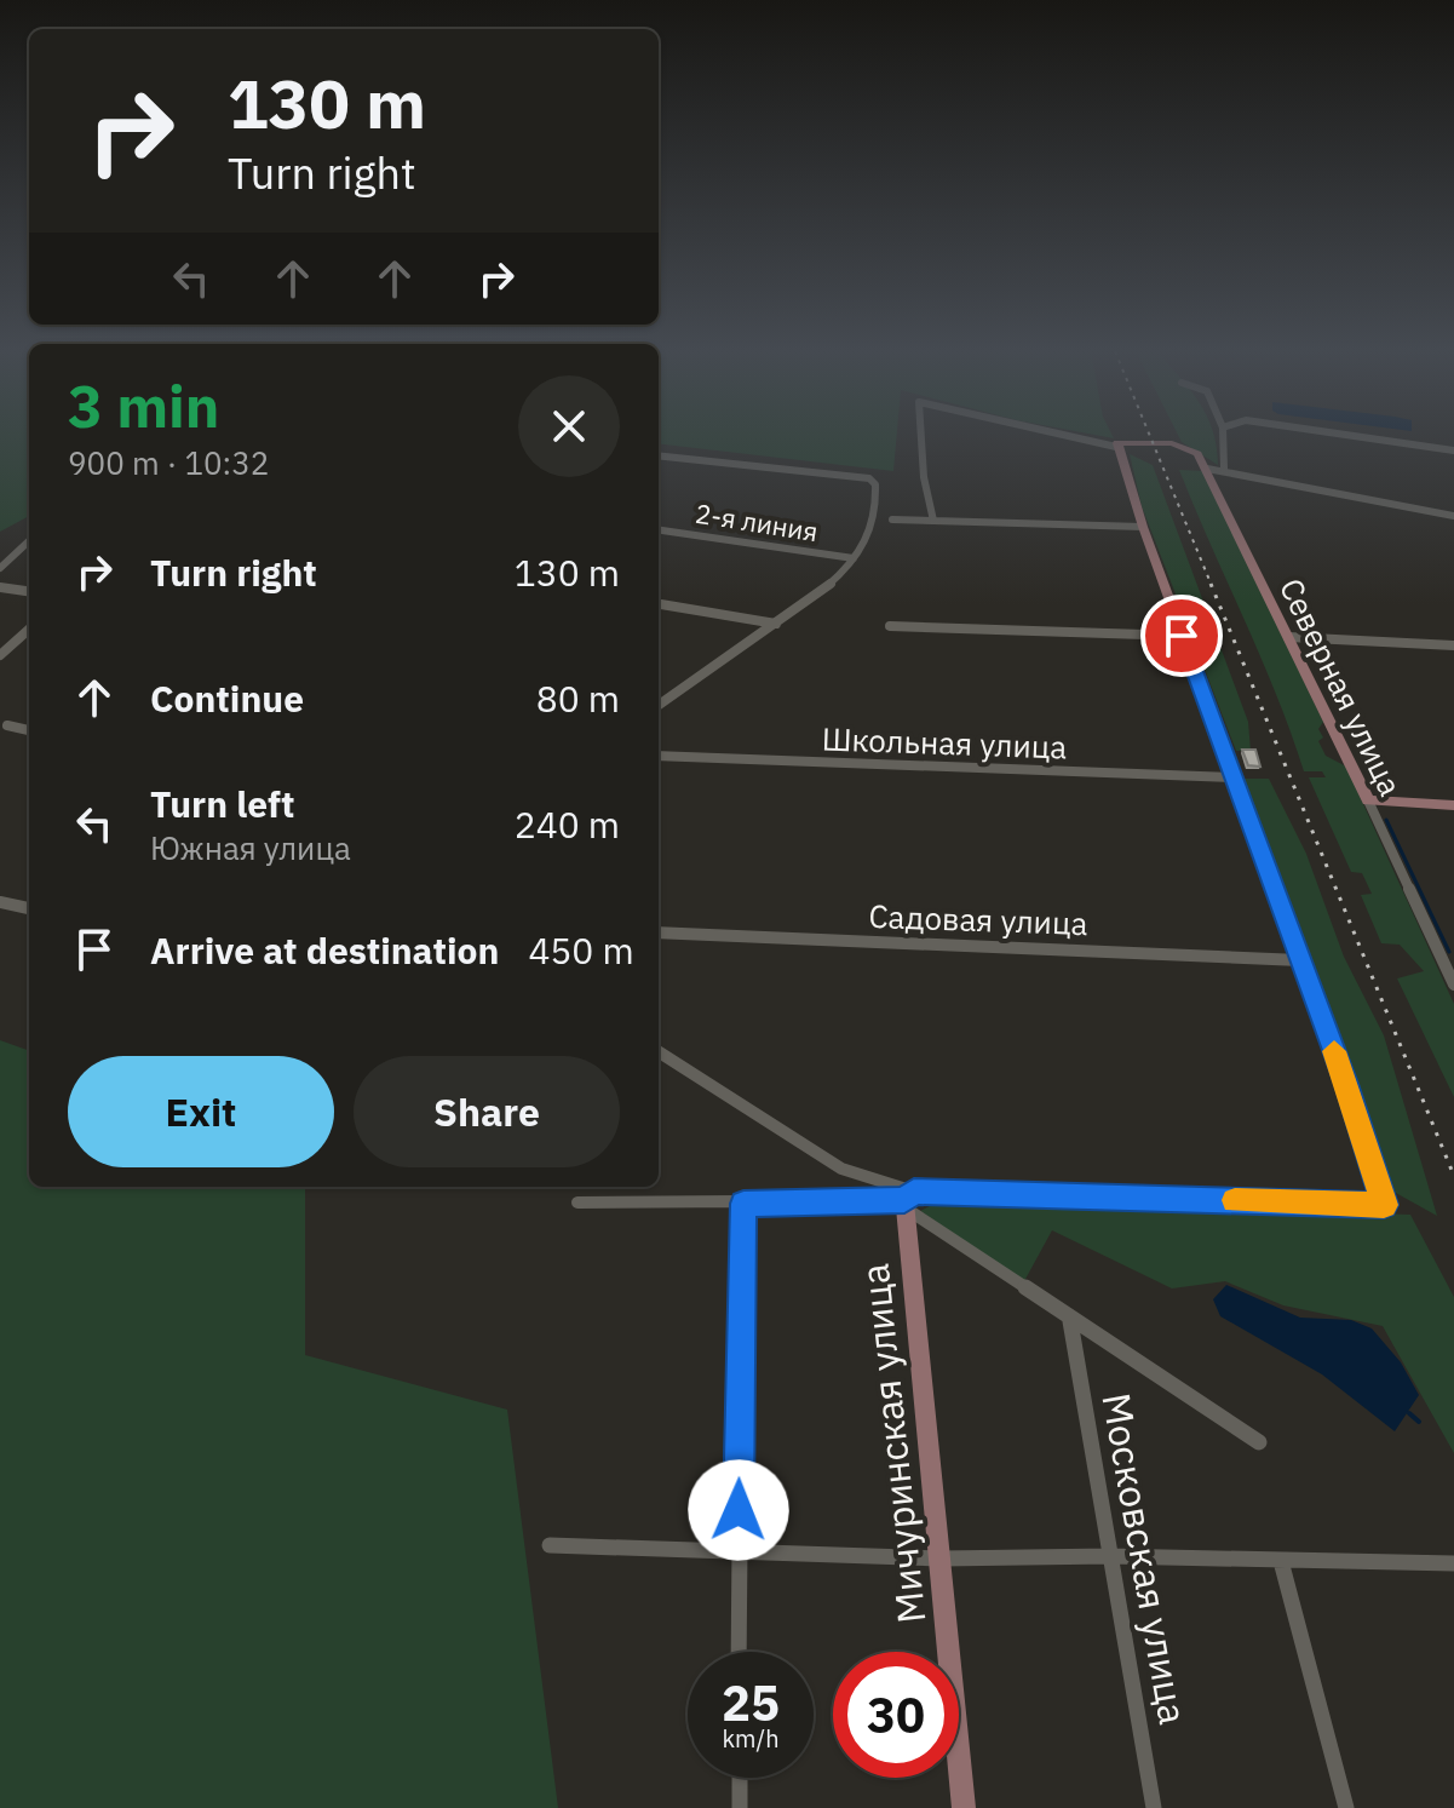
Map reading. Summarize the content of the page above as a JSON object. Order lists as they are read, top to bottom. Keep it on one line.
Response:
{"streets":{"street":["2-я линия","Северная улица","Школьная улица","Садовая улица","Мичуринская улица","Московская улица"]},"page":{"turn":["130 m","Turn right"],"heading":["3 min","900 m · 10:32"],"list":[{"name":"Turn right","value":"130 m"},{"name":"Continue","value":"80 m"},{"name":"Turn left","note":"Южная улица","value":"240 m"},{"name":"Arrive at destination","value":"450 m"}],"buttons":["Exit","Share"],"speed":"25 km/h","limit":"30"}}
